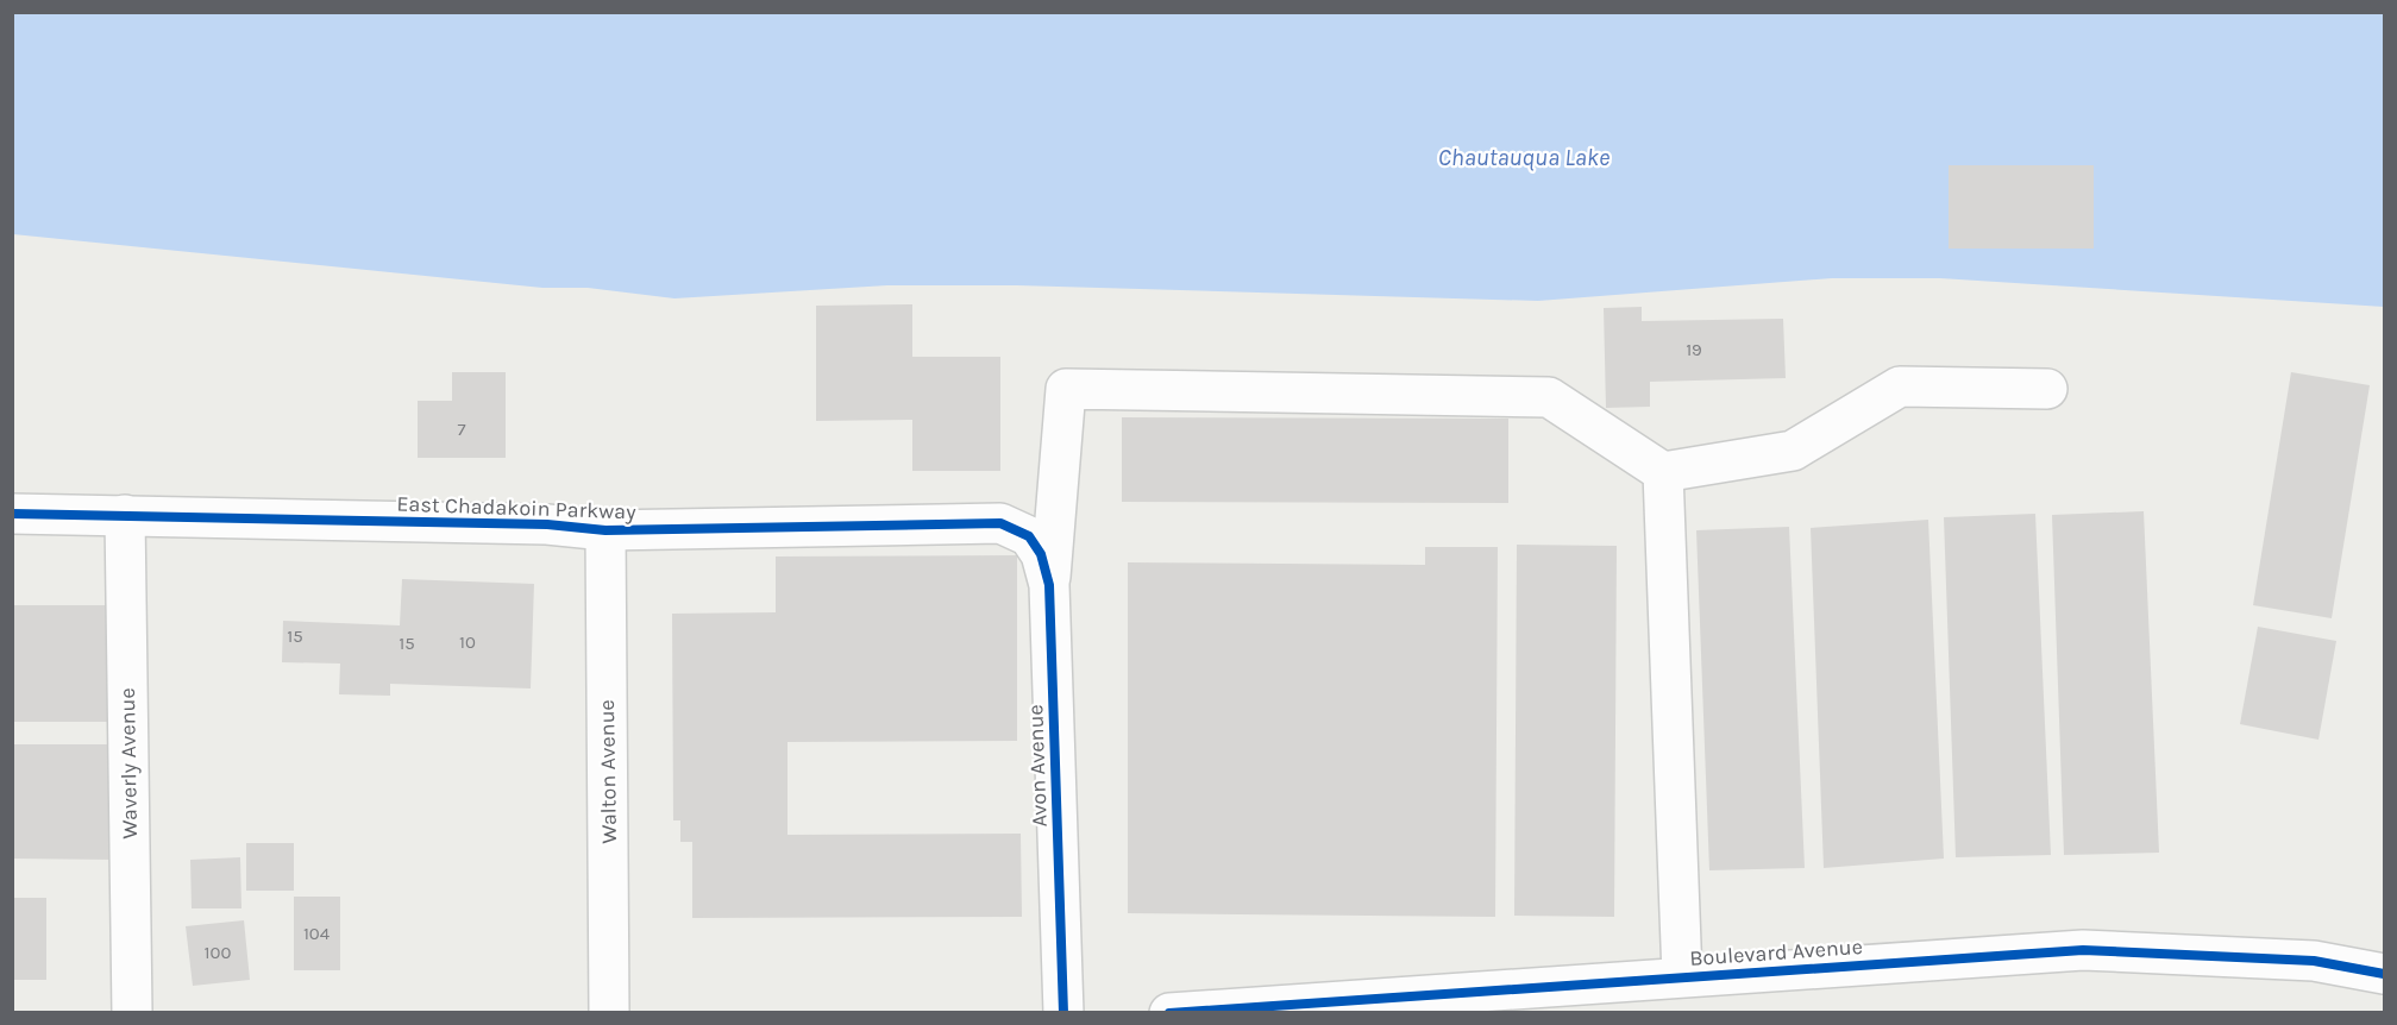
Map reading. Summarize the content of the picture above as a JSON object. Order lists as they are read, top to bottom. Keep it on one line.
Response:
{"streets":{"street":["East Chadakoin Parkway","Waverly Avenue","Avon Avenue","Walton Avenue","Boulevard Avenue"]},"crossings":[["East Chadakoin Parkway","Waverly Avenue"],["East Chadakoin Parkway","Avon Avenue"],["East Chadakoin Parkway","Walton Avenue"]],"water":["Chautauqua Lake"],"house_numbers":["19","7","15","10","15","104","100"]}
